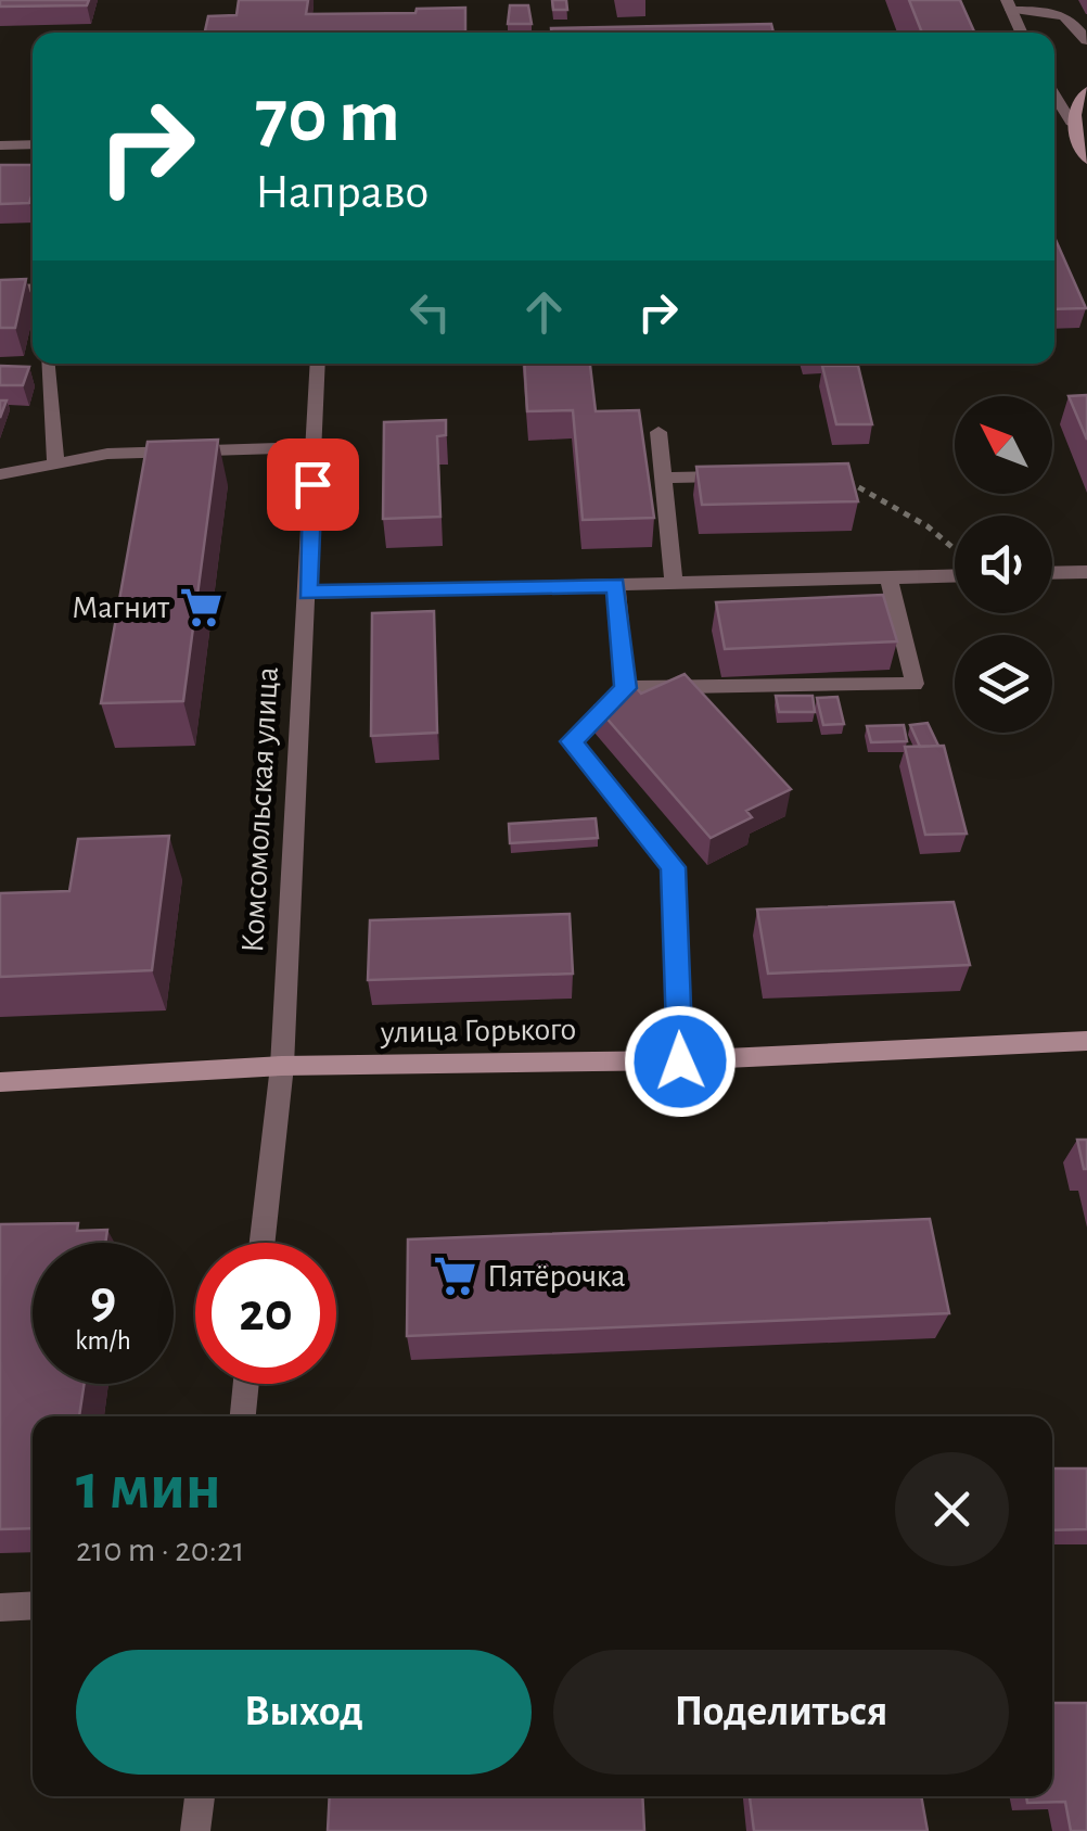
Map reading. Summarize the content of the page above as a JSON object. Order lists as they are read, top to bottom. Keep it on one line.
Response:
{"streets":{"main road":["улица Горького"],"street":["Комсомольская улица"]},"crossings":[["Комсомольская улица","улица Горького"]],"places":{"supermarket":["Магнит","Пятёрочка"]},"north":"top left","page":{"turn":["70 m","Направо"],"speed":"9 km/h","limit":"20","heading":["1 мин","210 m · 20:21"],"buttons":["Выход","Поделиться"]}}
